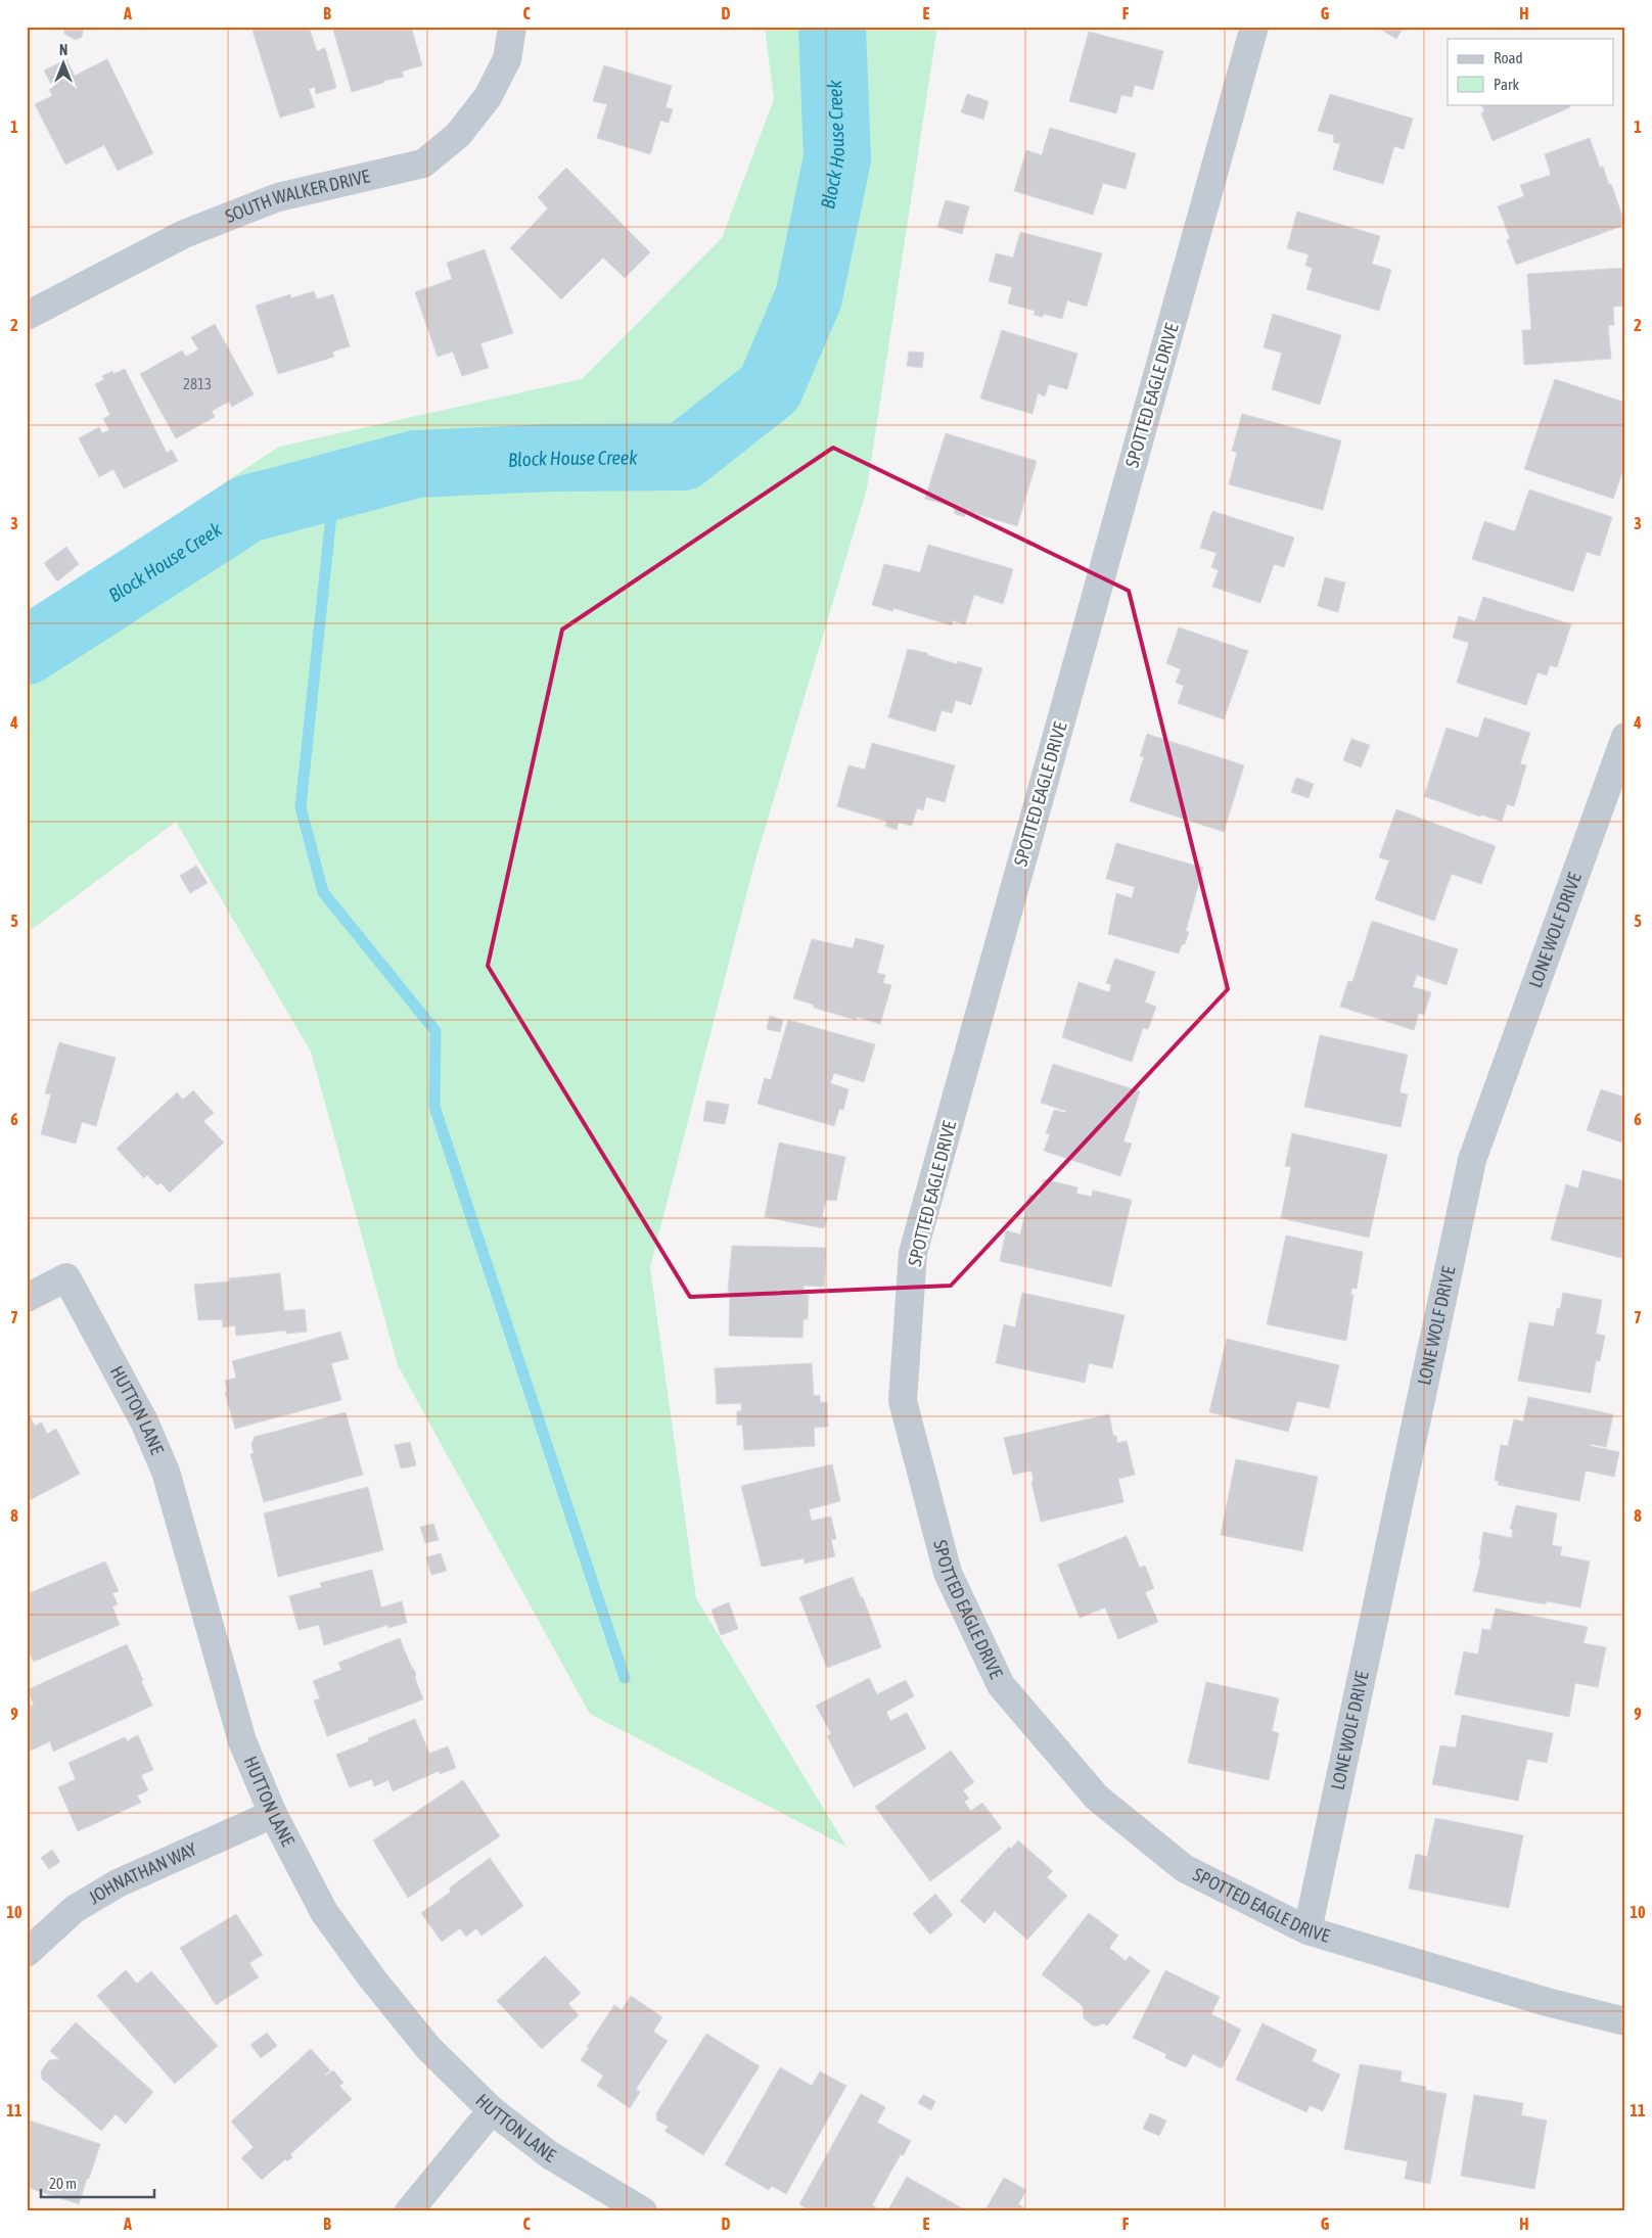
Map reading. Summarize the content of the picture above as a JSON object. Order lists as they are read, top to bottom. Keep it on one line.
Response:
{"streets":{"street":["SOUTH WALKER DRIVE","SPOTTED EAGLE DRIVE","LONE WOLF DRIVE","HUTTON LANE","JOHNATHAN WAY"]},"crossings":[["SPOTTED EAGLE DRIVE","LONE WOLF DRIVE"],["HUTTON LANE","JOHNATHAN WAY"]],"water":["Block House Creek"],"house_numbers":["2813"],"legend":["Road","Park"],"scale_bar":"20 m","north":"top","grid":{"columns":["A","B","C","D","E","F","G","H"],"rows":["1","2","3","4","5","6","7","8","9","10","11"]}}
